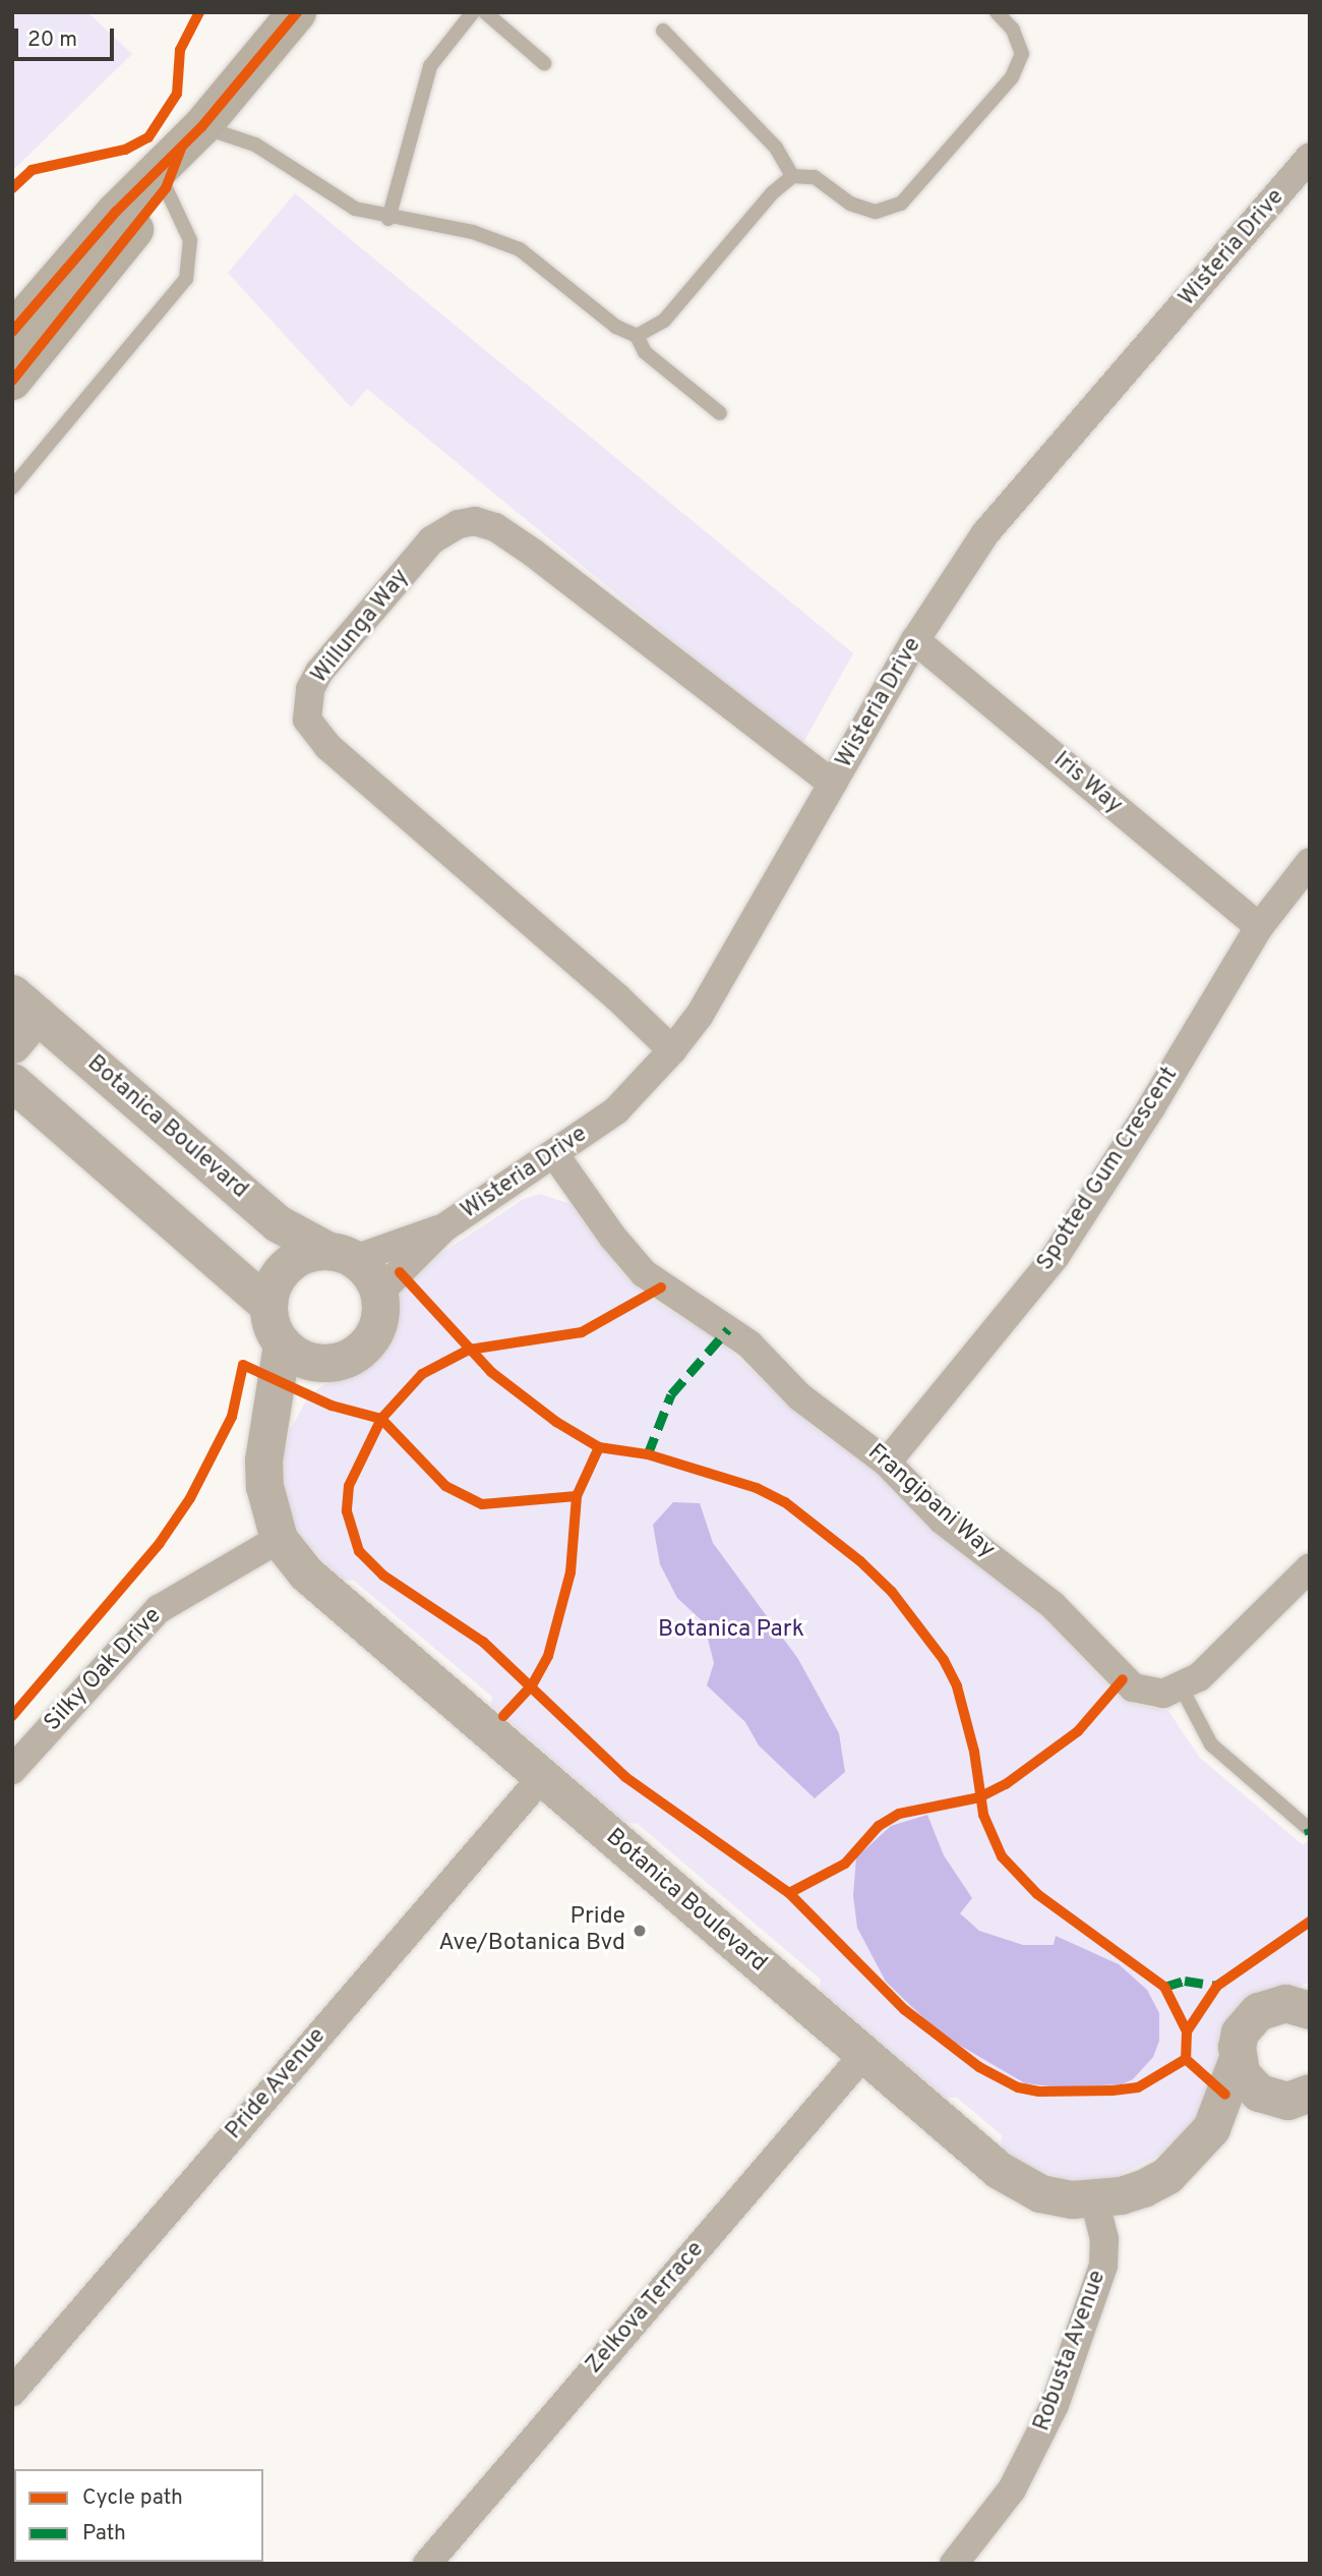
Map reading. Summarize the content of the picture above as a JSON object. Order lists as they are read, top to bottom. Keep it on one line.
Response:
{"streets":{"street":["Wisteria Drive","Willunga Way","Iris Way","Botanica Boulevard","Spotted Gum Crescent","Frangipani Way","Silky Oak Drive","Pride Avenue","Zelkova Terrace","Robusta Avenue"]},"crossings":[["Wisteria Drive","Willunga Way"],["Wisteria Drive","Iris Way"],["Wisteria Drive","Botanica Boulevard"],["Wisteria Drive","Frangipani Way"],["Iris Way","Spotted Gum Crescent"],["Botanica Boulevard","Silky Oak Drive"],["Botanica Boulevard","Pride Avenue"],["Botanica Boulevard","Zelkova Terrace"],["Botanica Boulevard","Robusta Avenue"],["Spotted Gum Crescent","Frangipani Way"]],"parks":["Botanica Park"],"places":["Pride Ave/Botanica Bvd"],"legend":["Cycle path","Path"],"scale_bar":"20 m"}
